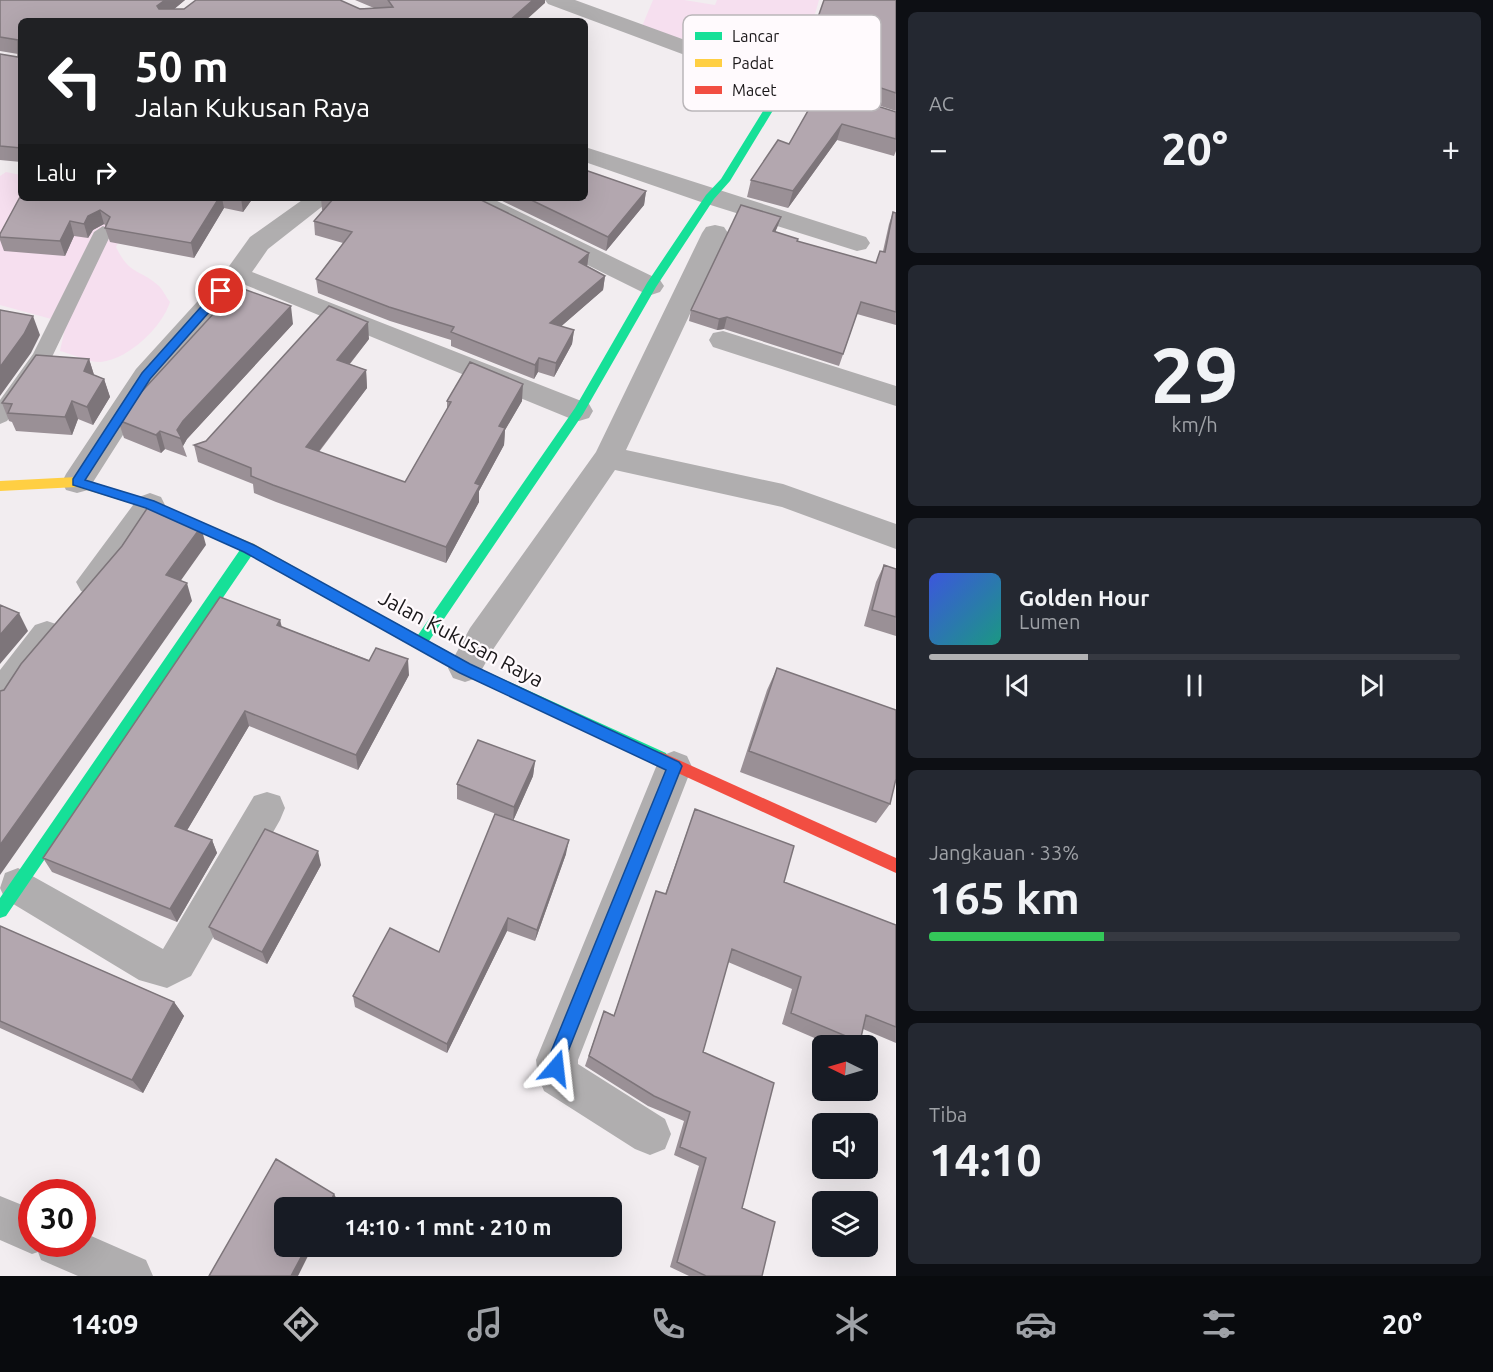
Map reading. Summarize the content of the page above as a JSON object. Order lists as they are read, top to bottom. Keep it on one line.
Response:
{"streets":{"street":["Jalan Kukusan Raya"]},"legend":["Lancar","Padat","Macet"],"north":"left","page":{"tile":["AC",["29","km/h"],["Jangkauan · 33%","165 km"],["Tiba","14:10"]],"turn":["50 m","Jalan Kukusan Raya"],"heat":["−","20°","+"],"then":"Lalu","song":["Golden Hour","Lumen"],"limit":"30","trip":"14:10 · 1 mnt · 210 m","tabs":["14:09","20°"]}}
